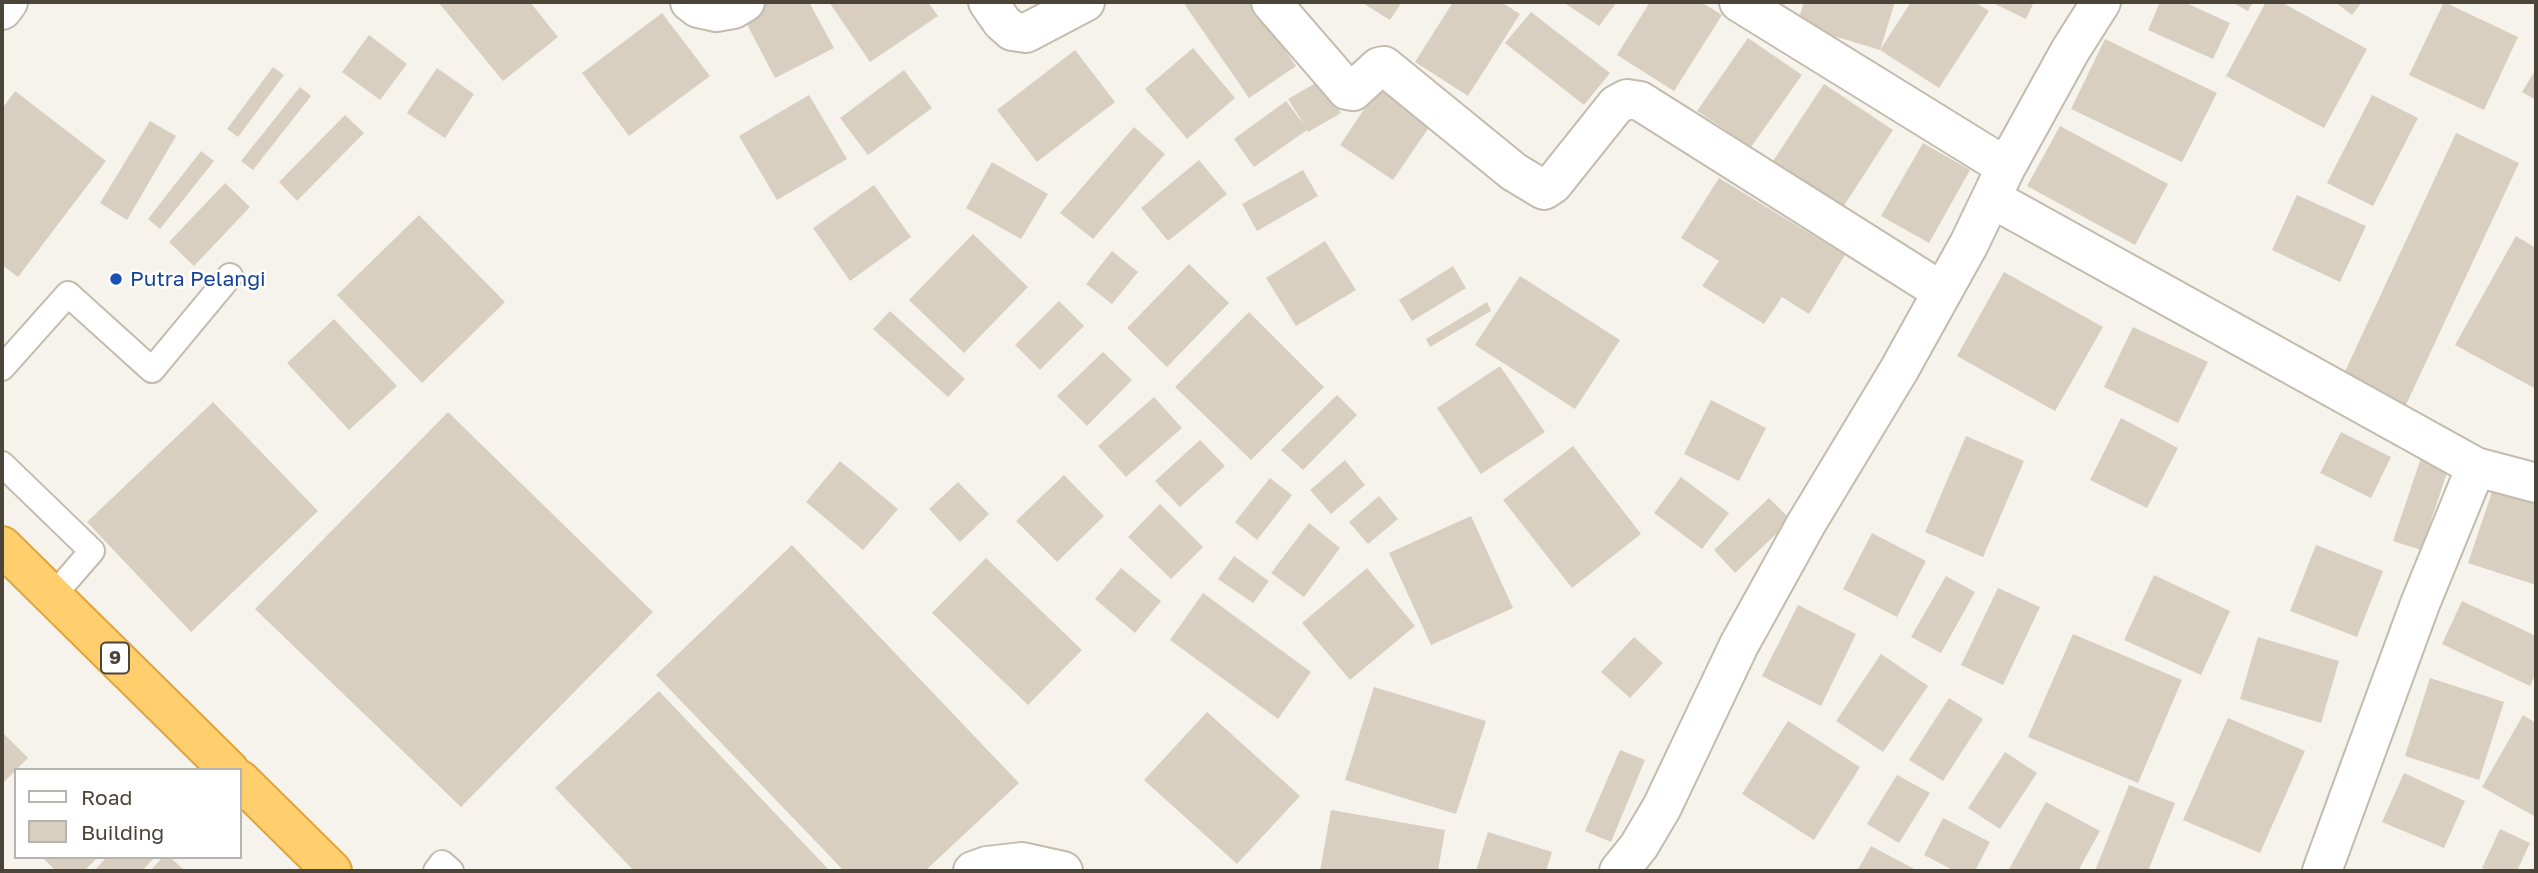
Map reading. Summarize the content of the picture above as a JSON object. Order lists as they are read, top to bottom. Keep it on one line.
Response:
{"streets":{"highway":["9"]},"places":["Putra Pelangi"],"legend":["Road","Building"]}
